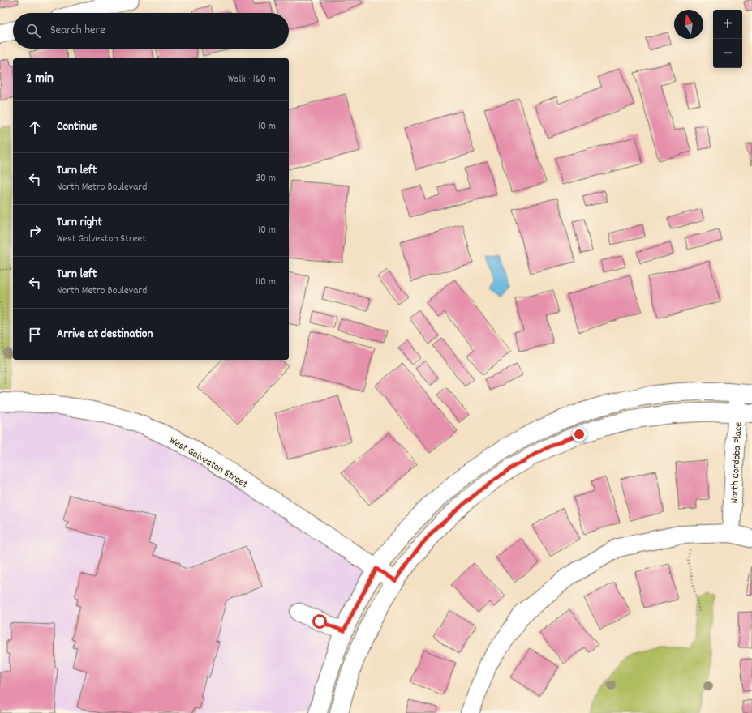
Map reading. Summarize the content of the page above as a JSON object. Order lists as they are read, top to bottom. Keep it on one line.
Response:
{"streets":{"street":["West Galveston Street","North Cordoba Place"]},"north":"top","page":{"map_buttons":["+","−"],"search":"Search here","heading":["2 min","Walk · 160 m"],"list":[["Continue","10 m"],["Turn left","North Metro Boulevard","30 m"],["Turn right","West Galveston Street","10 m"],["Turn left","North Metro Boulevard","110 m"],"Arrive at destination"]}}
